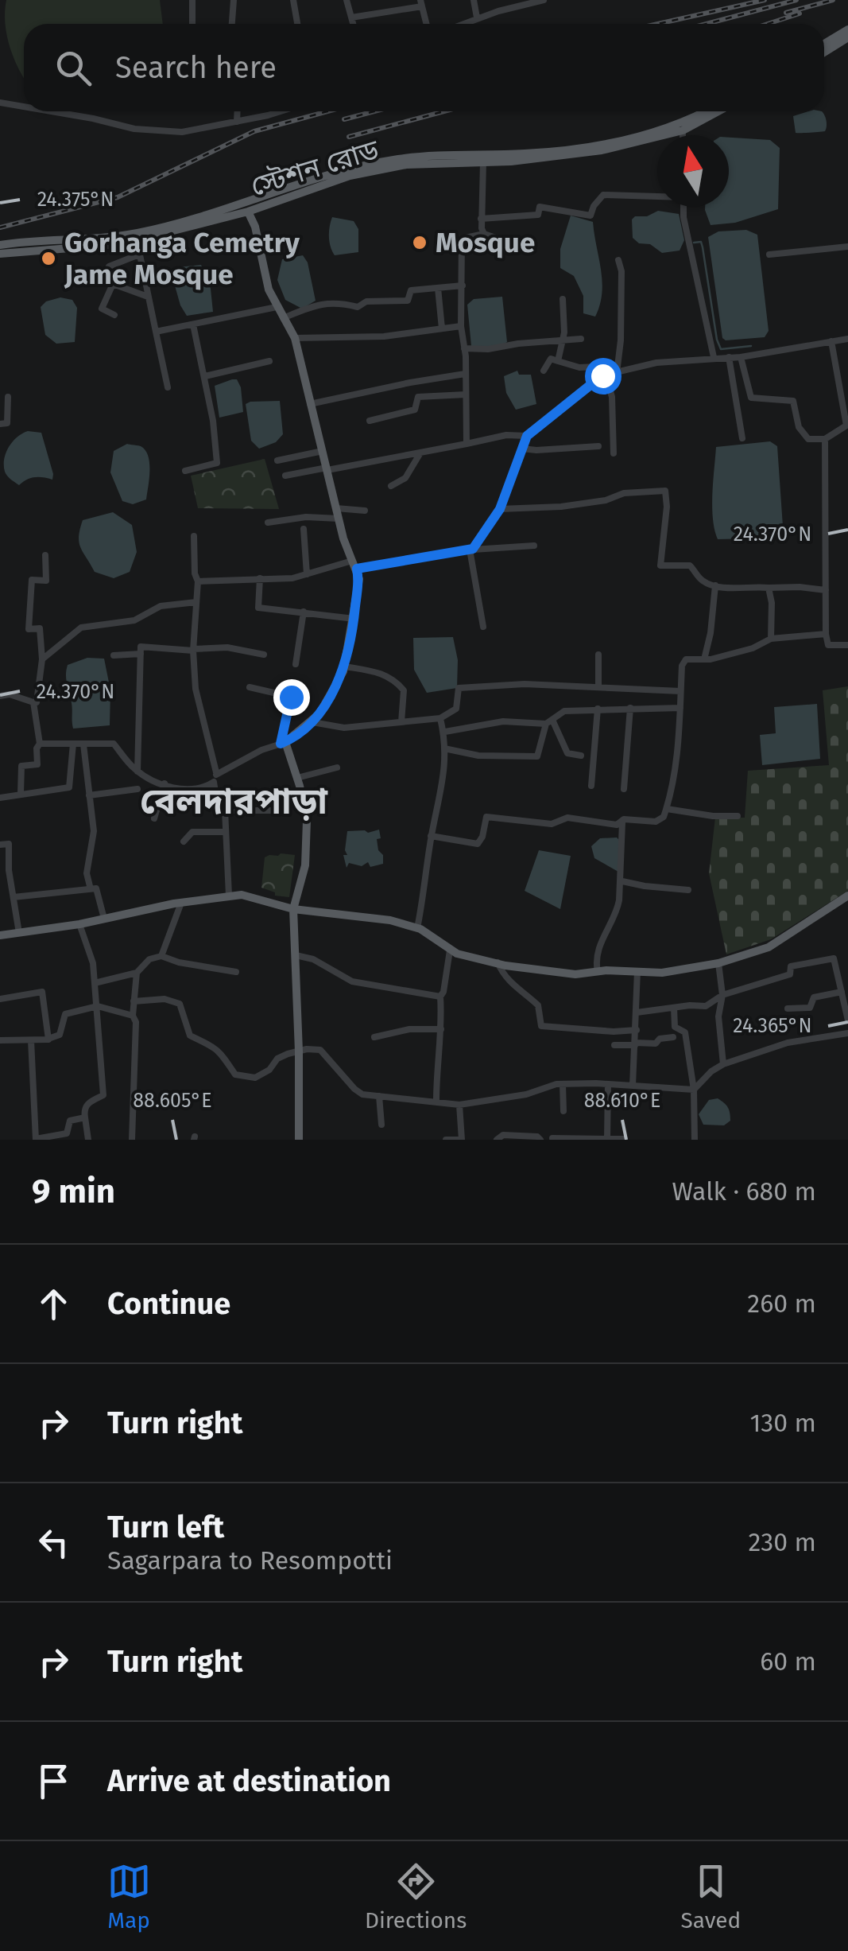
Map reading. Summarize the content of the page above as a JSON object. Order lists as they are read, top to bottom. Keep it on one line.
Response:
{"streets":{"main road":["স্টেশন রোড"]},"districts":["বেলদারপাড়া"],"places":["Mosque","Gorhanga Cemetry Jame Mosque"],"north":"top","page":{"search":"Search here","heading":["9 min","Walk · 680 m"],"list":[["Continue","260 m"],["Turn right","130 m"],["Turn left","Sagarpara to Resompotti","230 m"],["Turn right","60 m"],"Arrive at destination"],"nav":["Map","Directions","Saved"]},"coordinates":["24.375°N","24.370°N","24.365°N","88.605°E","88.610°E"]}
